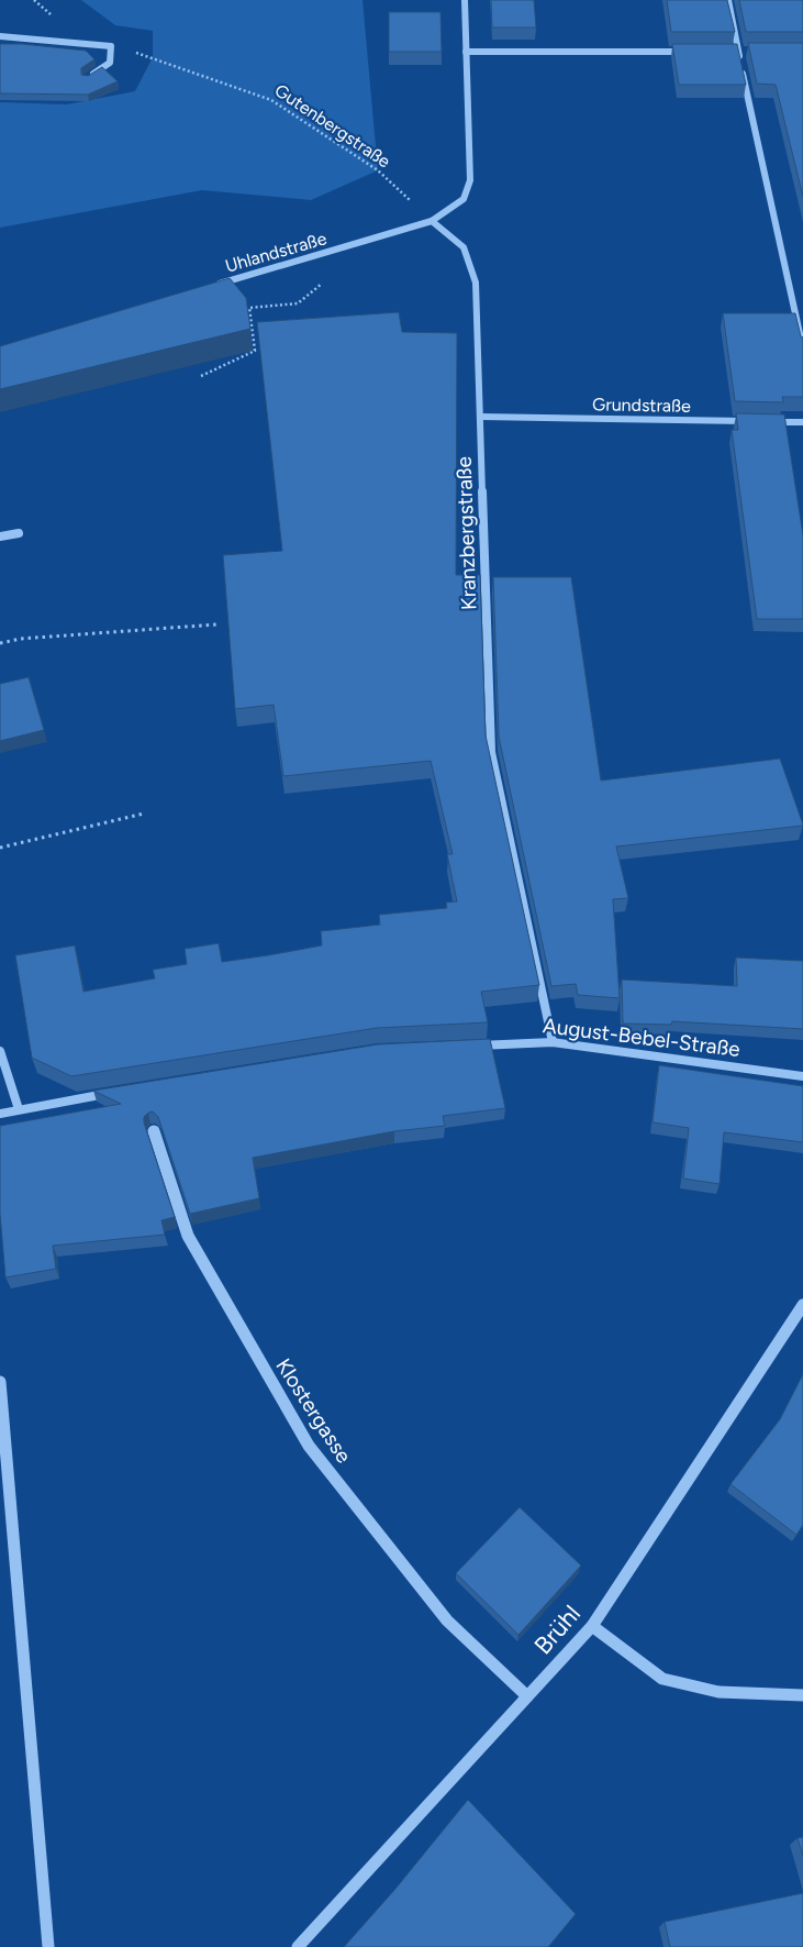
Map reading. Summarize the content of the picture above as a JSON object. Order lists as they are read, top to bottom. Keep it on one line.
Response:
{"streets":{"street":["Uhlandstraße","Grundstraße","Kranzbergstraße","August-Bebel-Straße","Klostergasse","Brühl"],"path":["Gutenbergstraße"]},"crossings":[["Gutenbergstraße","Uhlandstraße"],["Gutenbergstraße","Kranzbergstraße"],["Uhlandstraße","Kranzbergstraße"],["Grundstraße","Kranzbergstraße"],["Kranzbergstraße","August-Bebel-Straße"],["Klostergasse","Brühl"]]}
